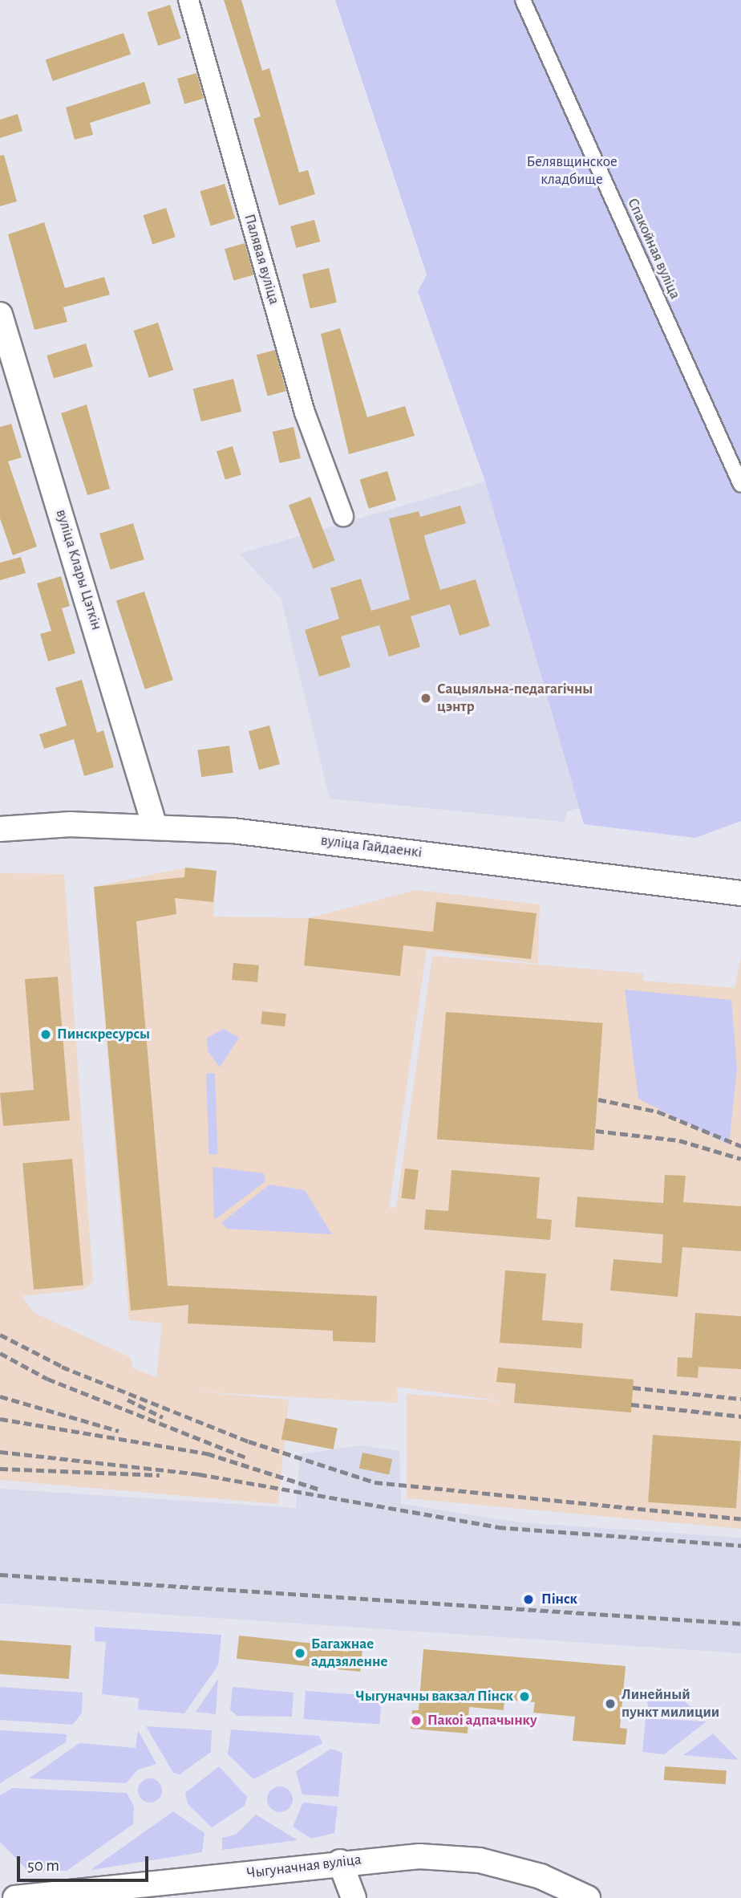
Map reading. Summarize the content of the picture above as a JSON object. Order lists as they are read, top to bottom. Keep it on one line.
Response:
{"streets":{"street":["Спакойная вуліца","Палявая вуліца","вуліца Клары Цэткін","вуліца Гайдаенкі","Чыгуначная вуліца"]},"crossings":[["вуліца Клары Цэткін","вуліца Гайдаенкі"]],"parks":["Белявщинское кладбище"],"places":["Сацыяльна-педагагічны цэнтр","Пинскресурсы","Пінск","Багажнае аддзяленне","Чыгуначны вакзал Пінск","Линейный пункт милиции","Пакоі адпачынку"],"scale_bar":"50 m"}
